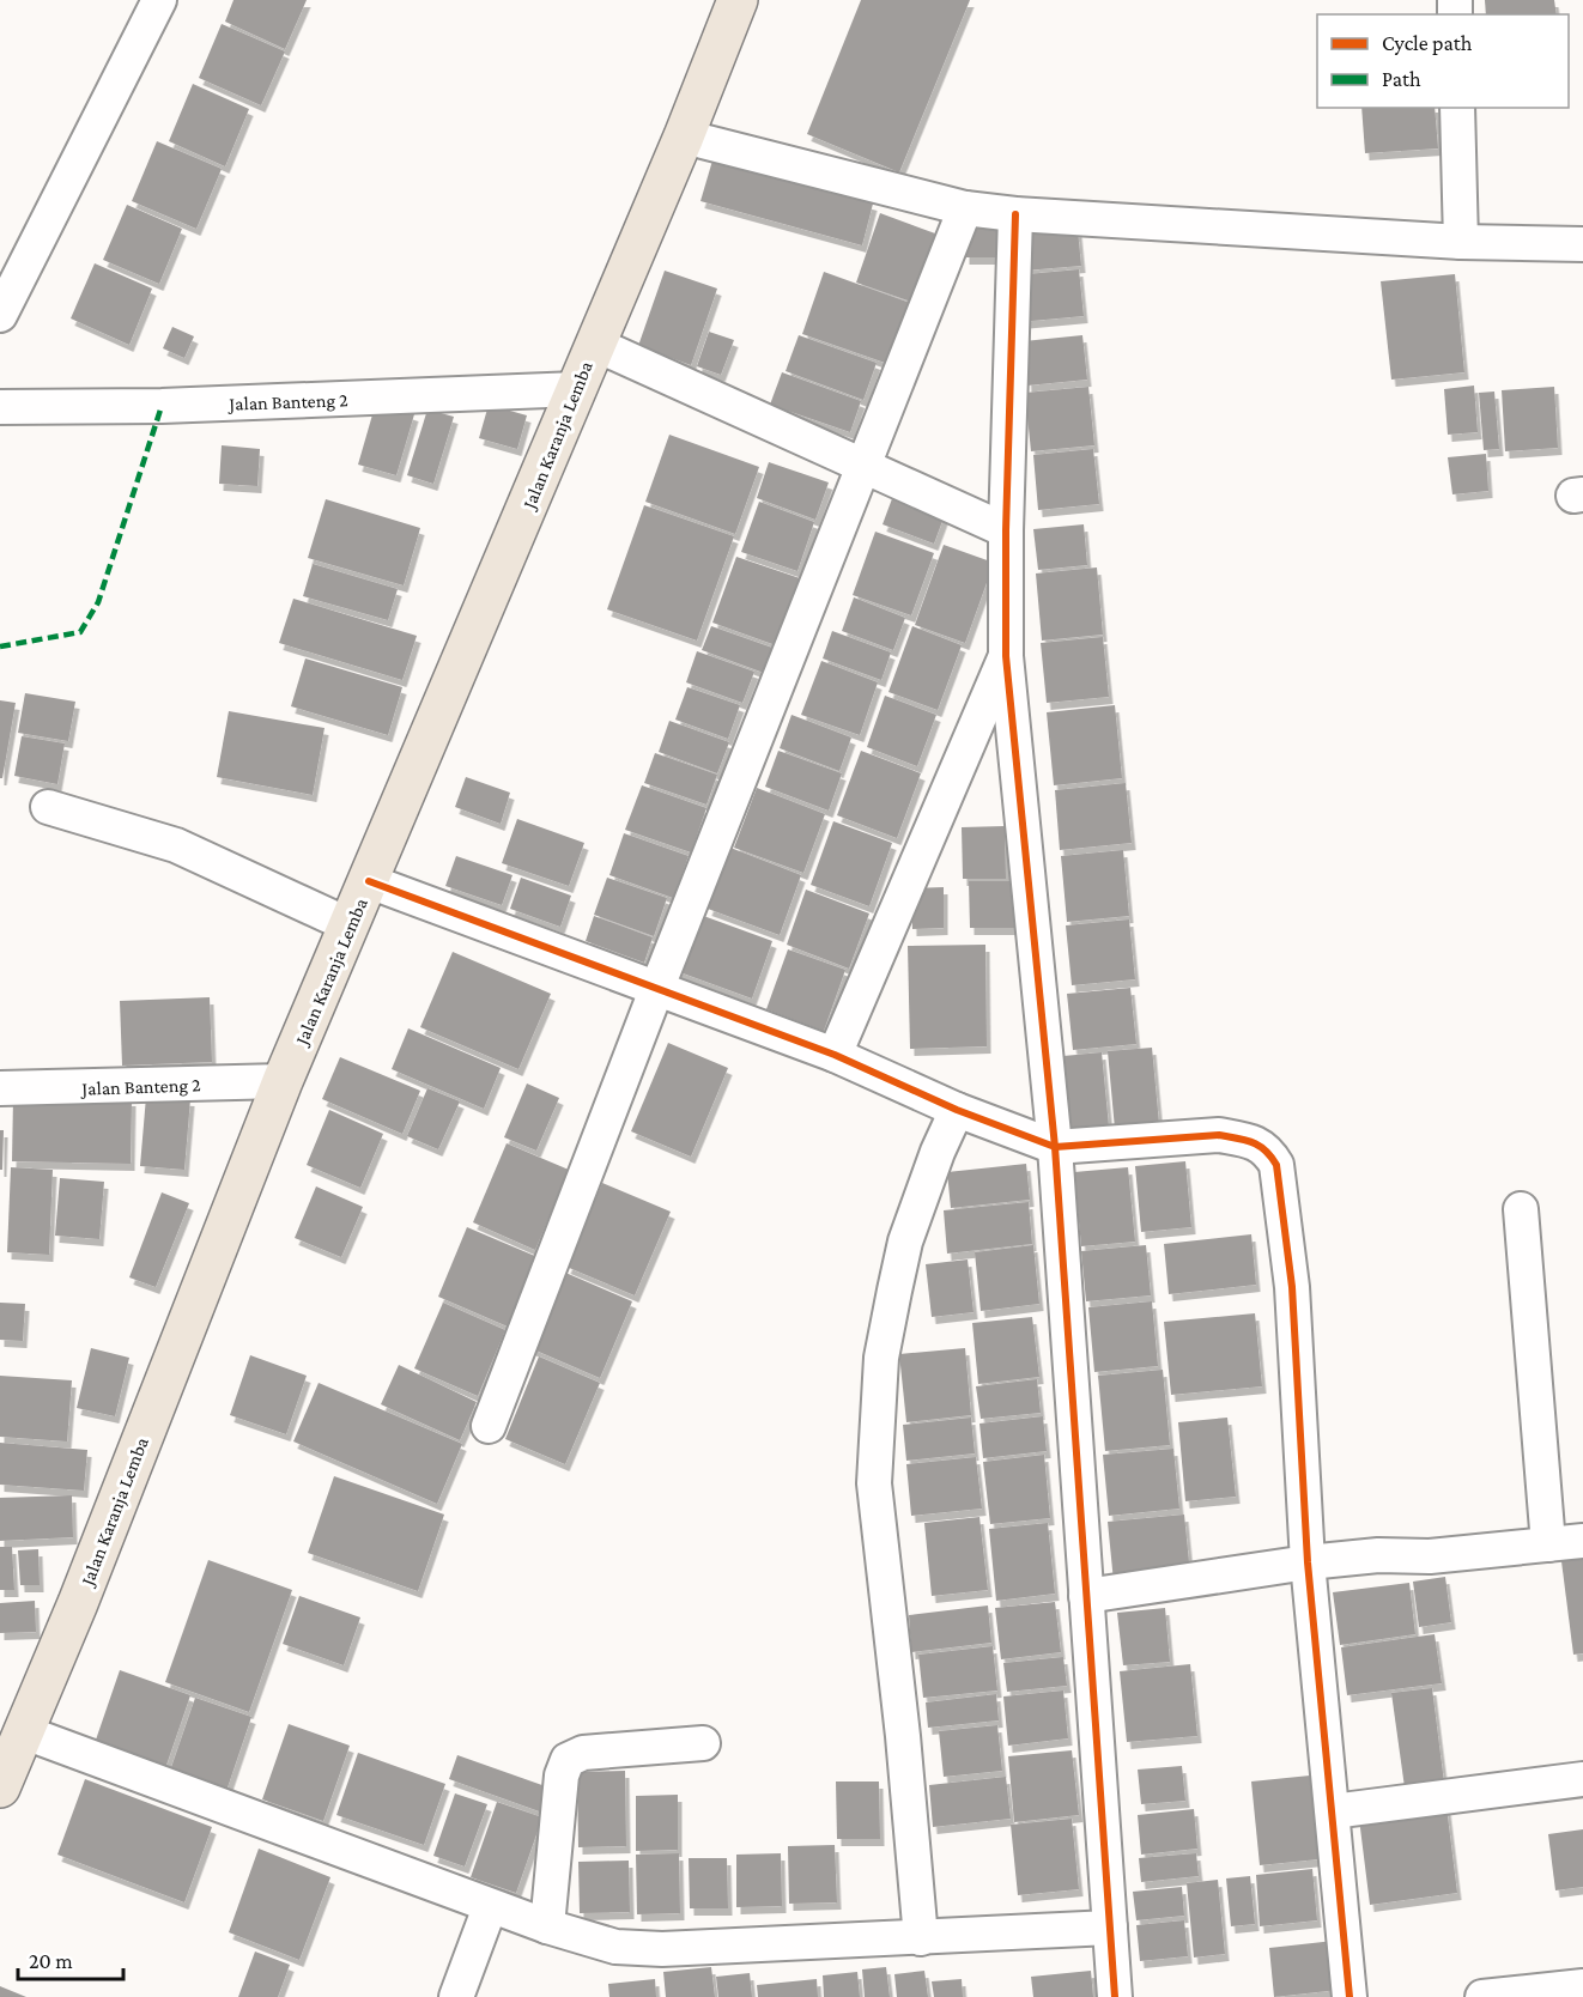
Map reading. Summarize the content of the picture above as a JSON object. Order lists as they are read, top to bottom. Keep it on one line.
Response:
{"streets":{"main road":["Jalan Karanja Lemba"],"street":["Jalan Banteng 2"]},"crossings":[["Jalan Banteng 2","Jalan Karanja Lemba"]],"legend":["Cycle path","Path"],"scale_bar":"20 m"}
